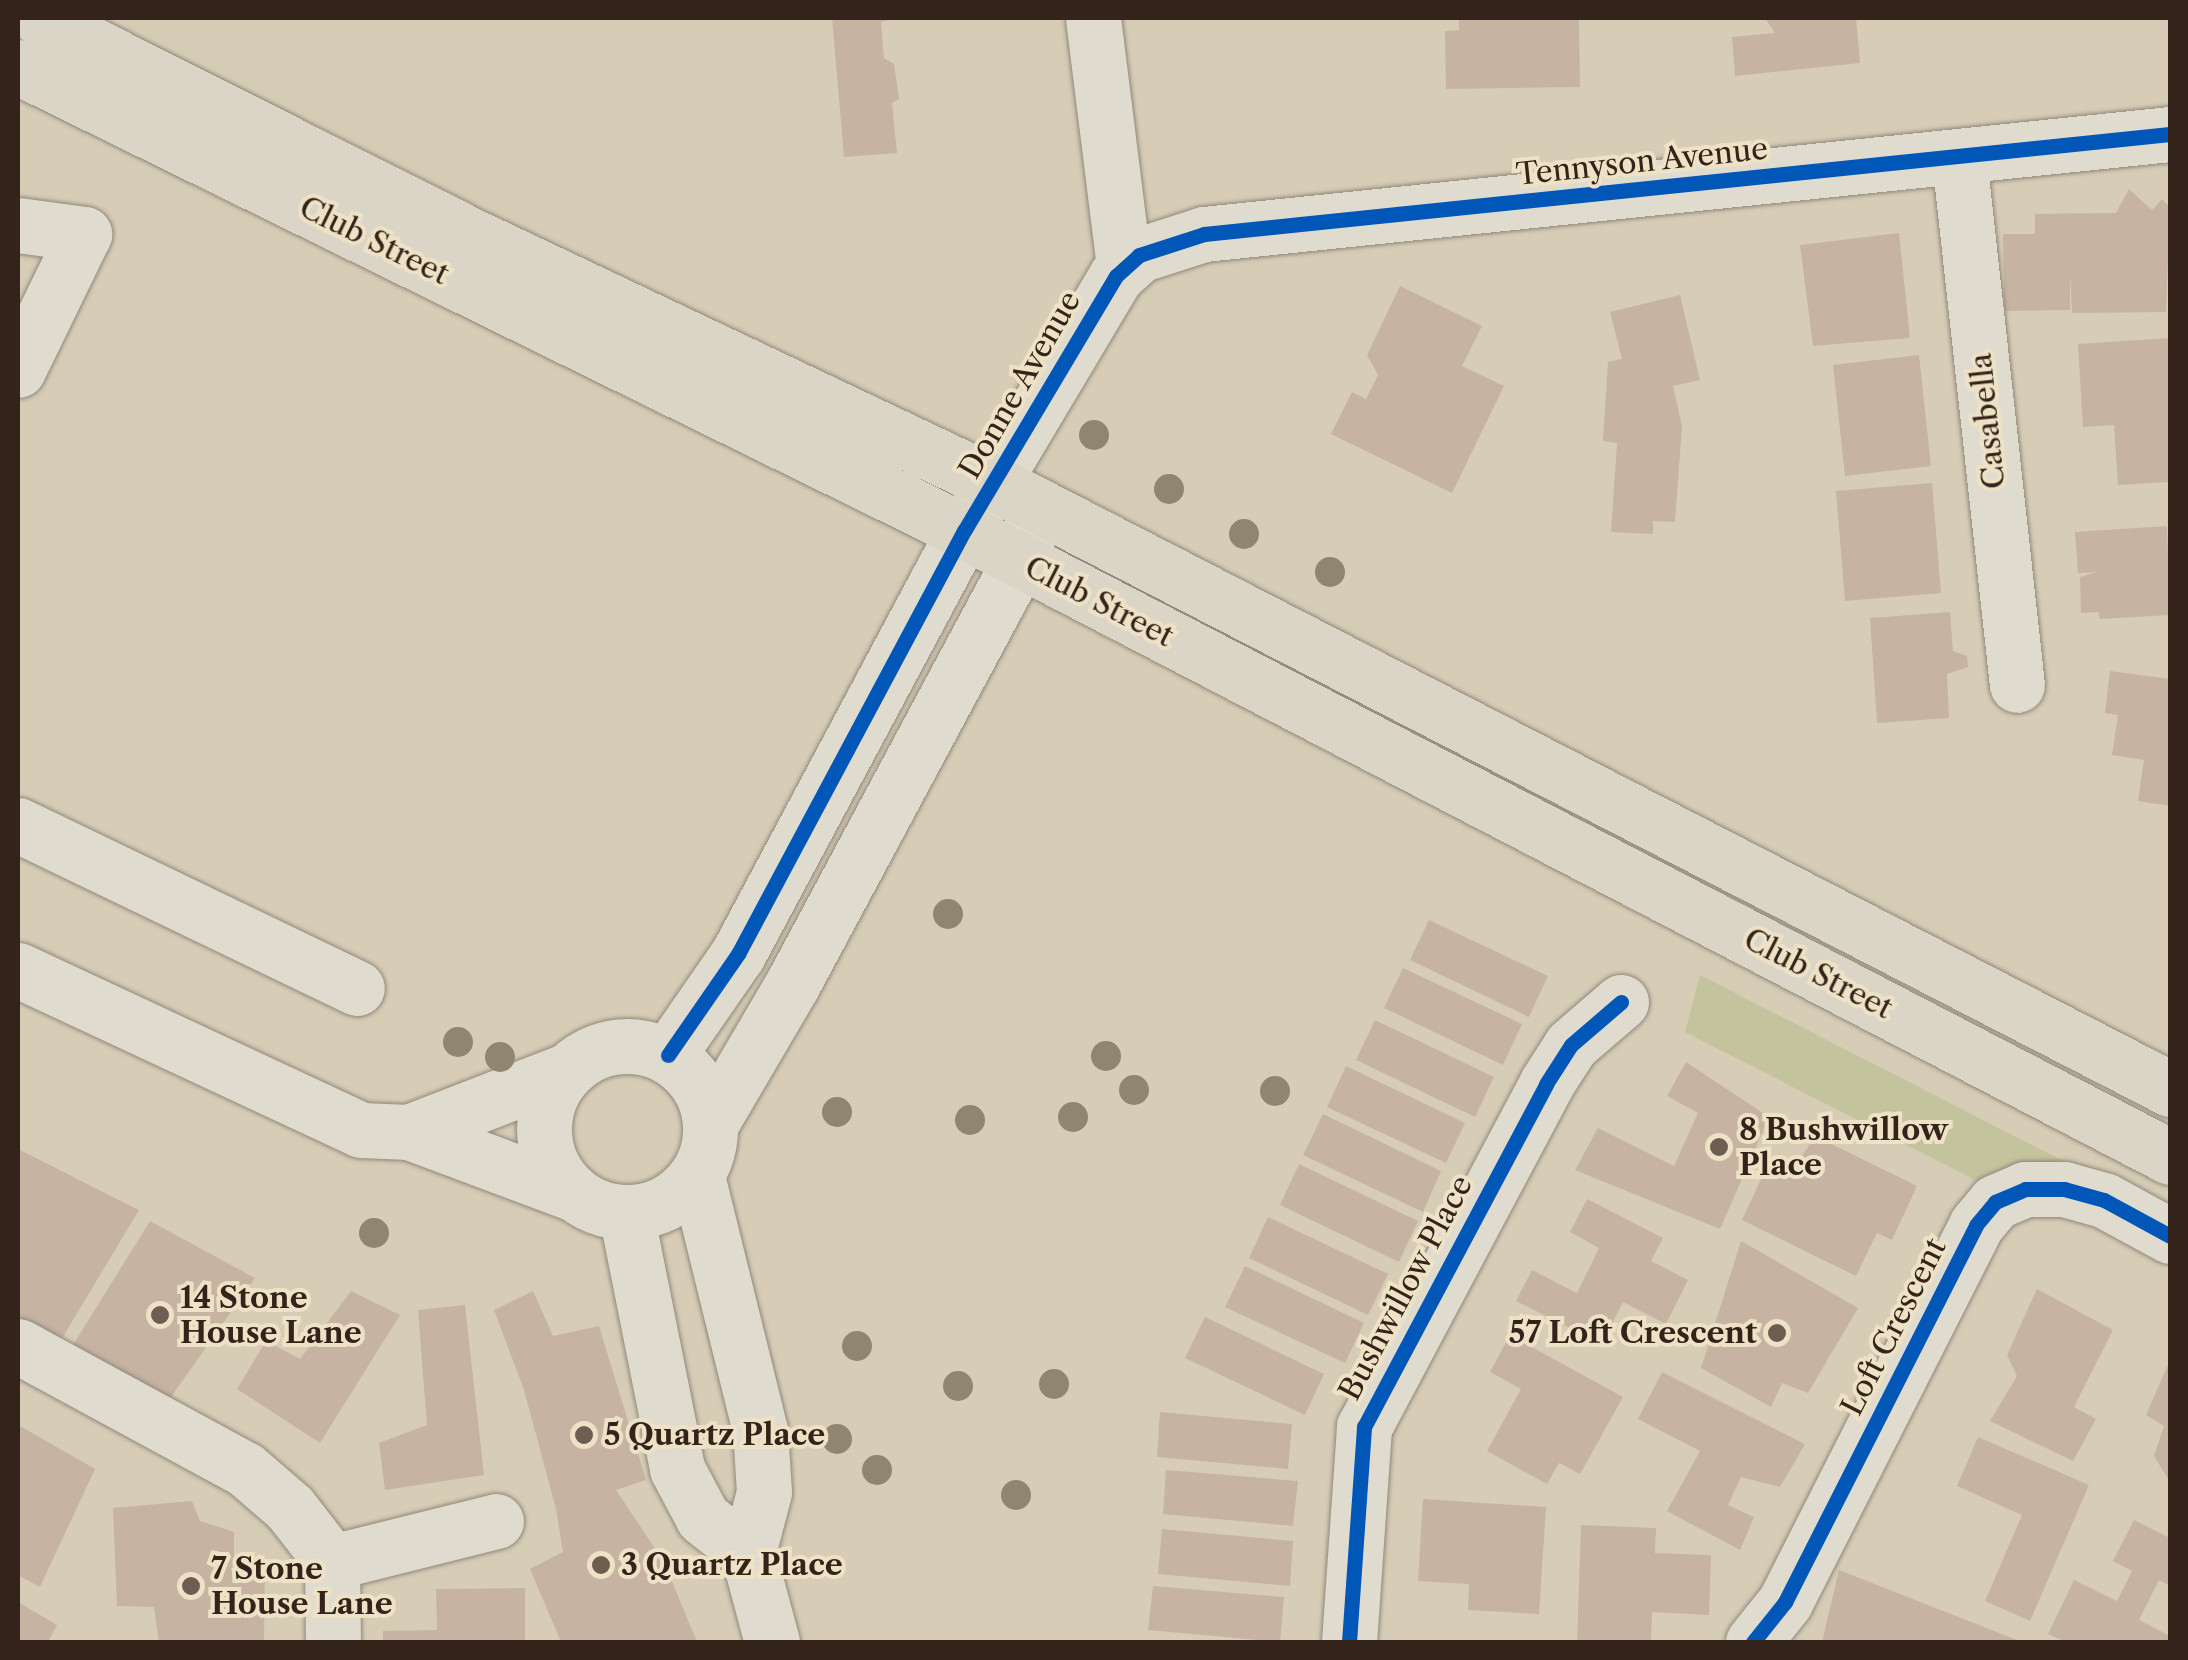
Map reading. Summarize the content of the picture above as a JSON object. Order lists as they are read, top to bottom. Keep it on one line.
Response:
{"streets":{"main road":["Club Street"],"street":["Tennyson Avenue","Donne Avenue","Casabella","Bushwillow Place","Loft Crescent"]},"crossings":[["Tennyson Avenue","Donne Avenue"],["Tennyson Avenue","Casabella"],["Club Street","Donne Avenue"]],"places":["8 Bushwillow Place","14 Stone House Lane","57 Loft Crescent","5 Quartz Place","3 Quartz Place","7 Stone House Lane"]}
